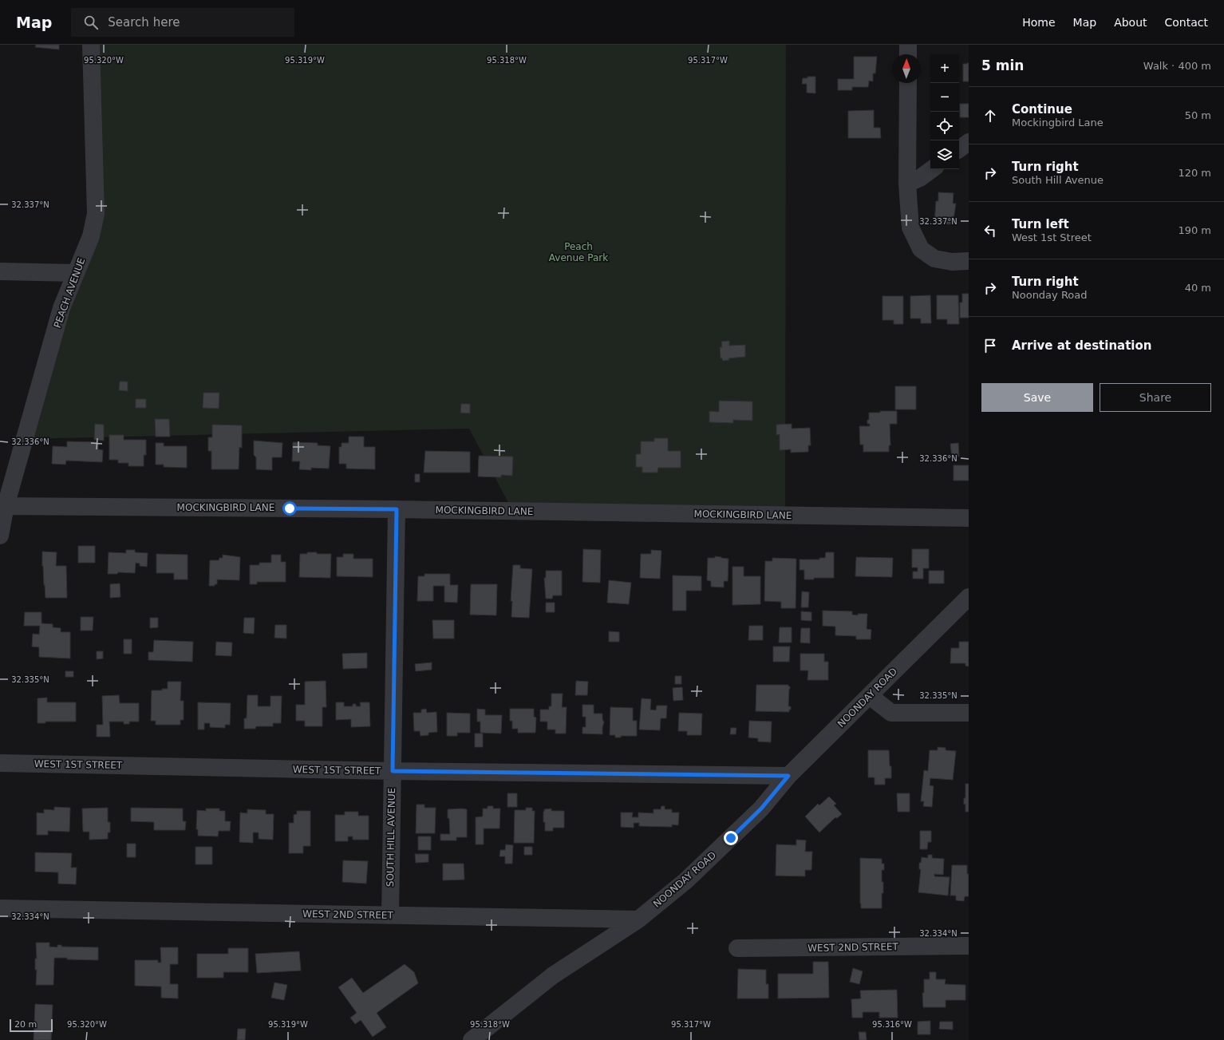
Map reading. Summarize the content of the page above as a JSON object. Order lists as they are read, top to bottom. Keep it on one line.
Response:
{"streets":{"street":["PEACH AVENUE","MOCKINGBIRD LANE","NOONDAY ROAD","WEST 1ST STREET","SOUTH HILL AVENUE","WEST 2ND STREET"]},"crossings":[["PEACH AVENUE","MOCKINGBIRD LANE"],["MOCKINGBIRD LANE","SOUTH HILL AVENUE"],["NOONDAY ROAD","WEST 1ST STREET"],["NOONDAY ROAD","WEST 2ND STREET"],["WEST 1ST STREET","SOUTH HILL AVENUE"],["SOUTH HILL AVENUE","WEST 2ND STREET"]],"parks":["Peach Avenue Park"],"scale_bar":"20 m","north":"top","page":{"header":"Map","search":"Search here","nav":["Home","Map","About","Contact"],"heading":["5 min","Walk · 400 m"],"map_buttons":["+","−"],"list":[["Continue","Mockingbird Lane","50 m"],["Turn right","South Hill Avenue","120 m"],["Turn left","West 1st Street","190 m"],["Turn right","Noonday Road","40 m"],"Arrive at destination"],"buttons":["Save","Share"],"scale":"20 m"},"coordinates":["95.320°W","95.319°W","95.318°W","95.317°W","32.337°N","32.336°N","32.335°N","32.334°N","95.316°W"]}
